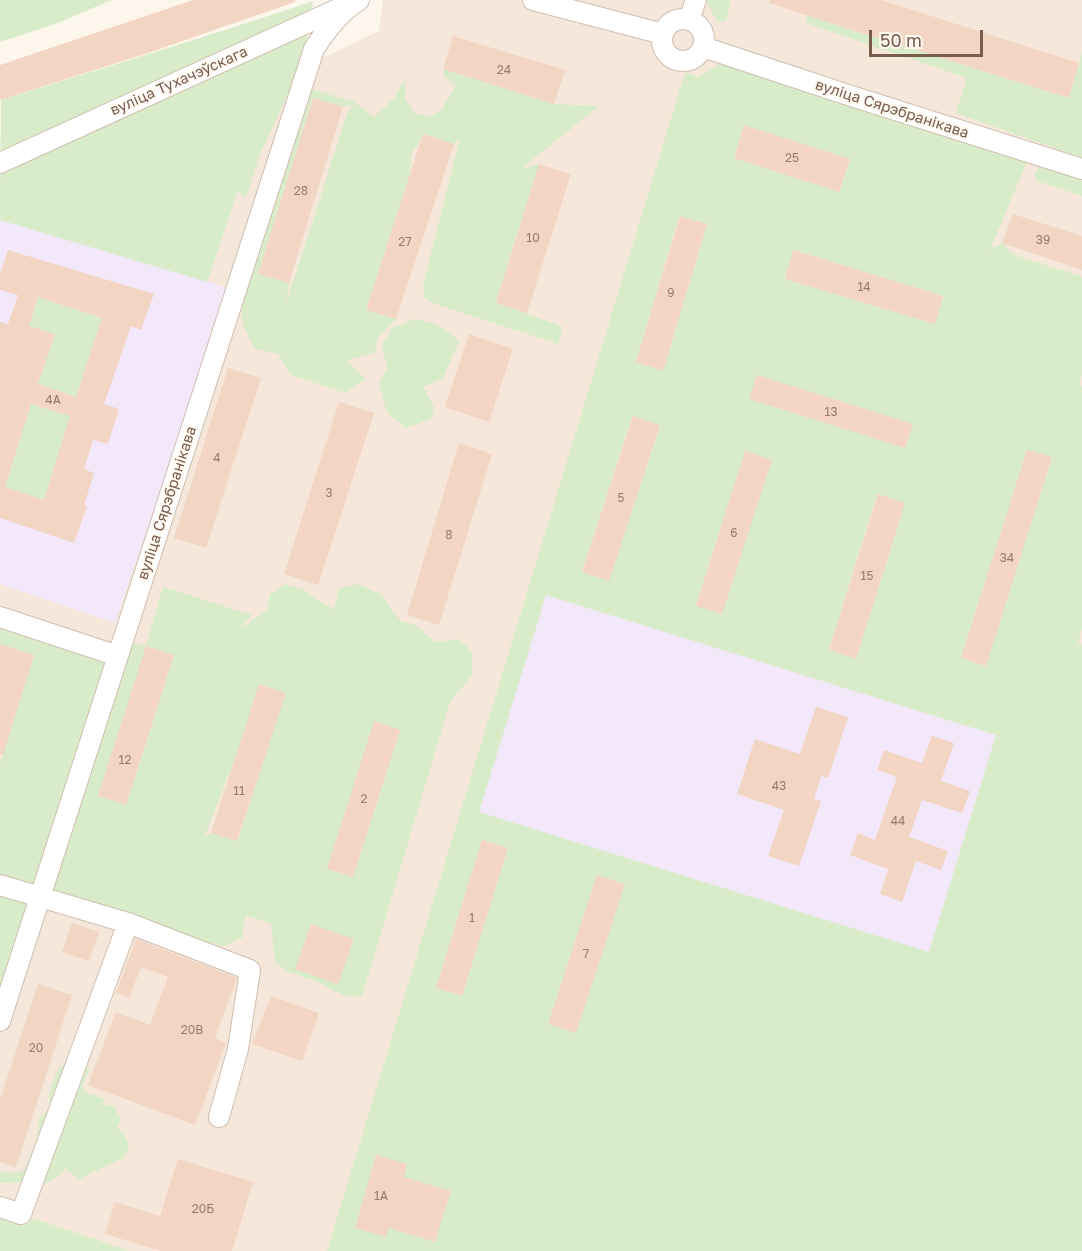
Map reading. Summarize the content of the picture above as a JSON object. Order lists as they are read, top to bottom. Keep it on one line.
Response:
{"streets":{"street":["вуліца Тухачэўскага","вуліца Сярэбранікава"]},"crossings":[["вуліца Тухачэўскага","вуліца Сярэбранікава"]],"house_numbers":["24","25","28","10","39","27","14","9","4А","13","4","3","5","6","8","34","15","12","43","11","2","44","1","7","20В","20","1А","20Б"],"scale_bar":"50 m"}
